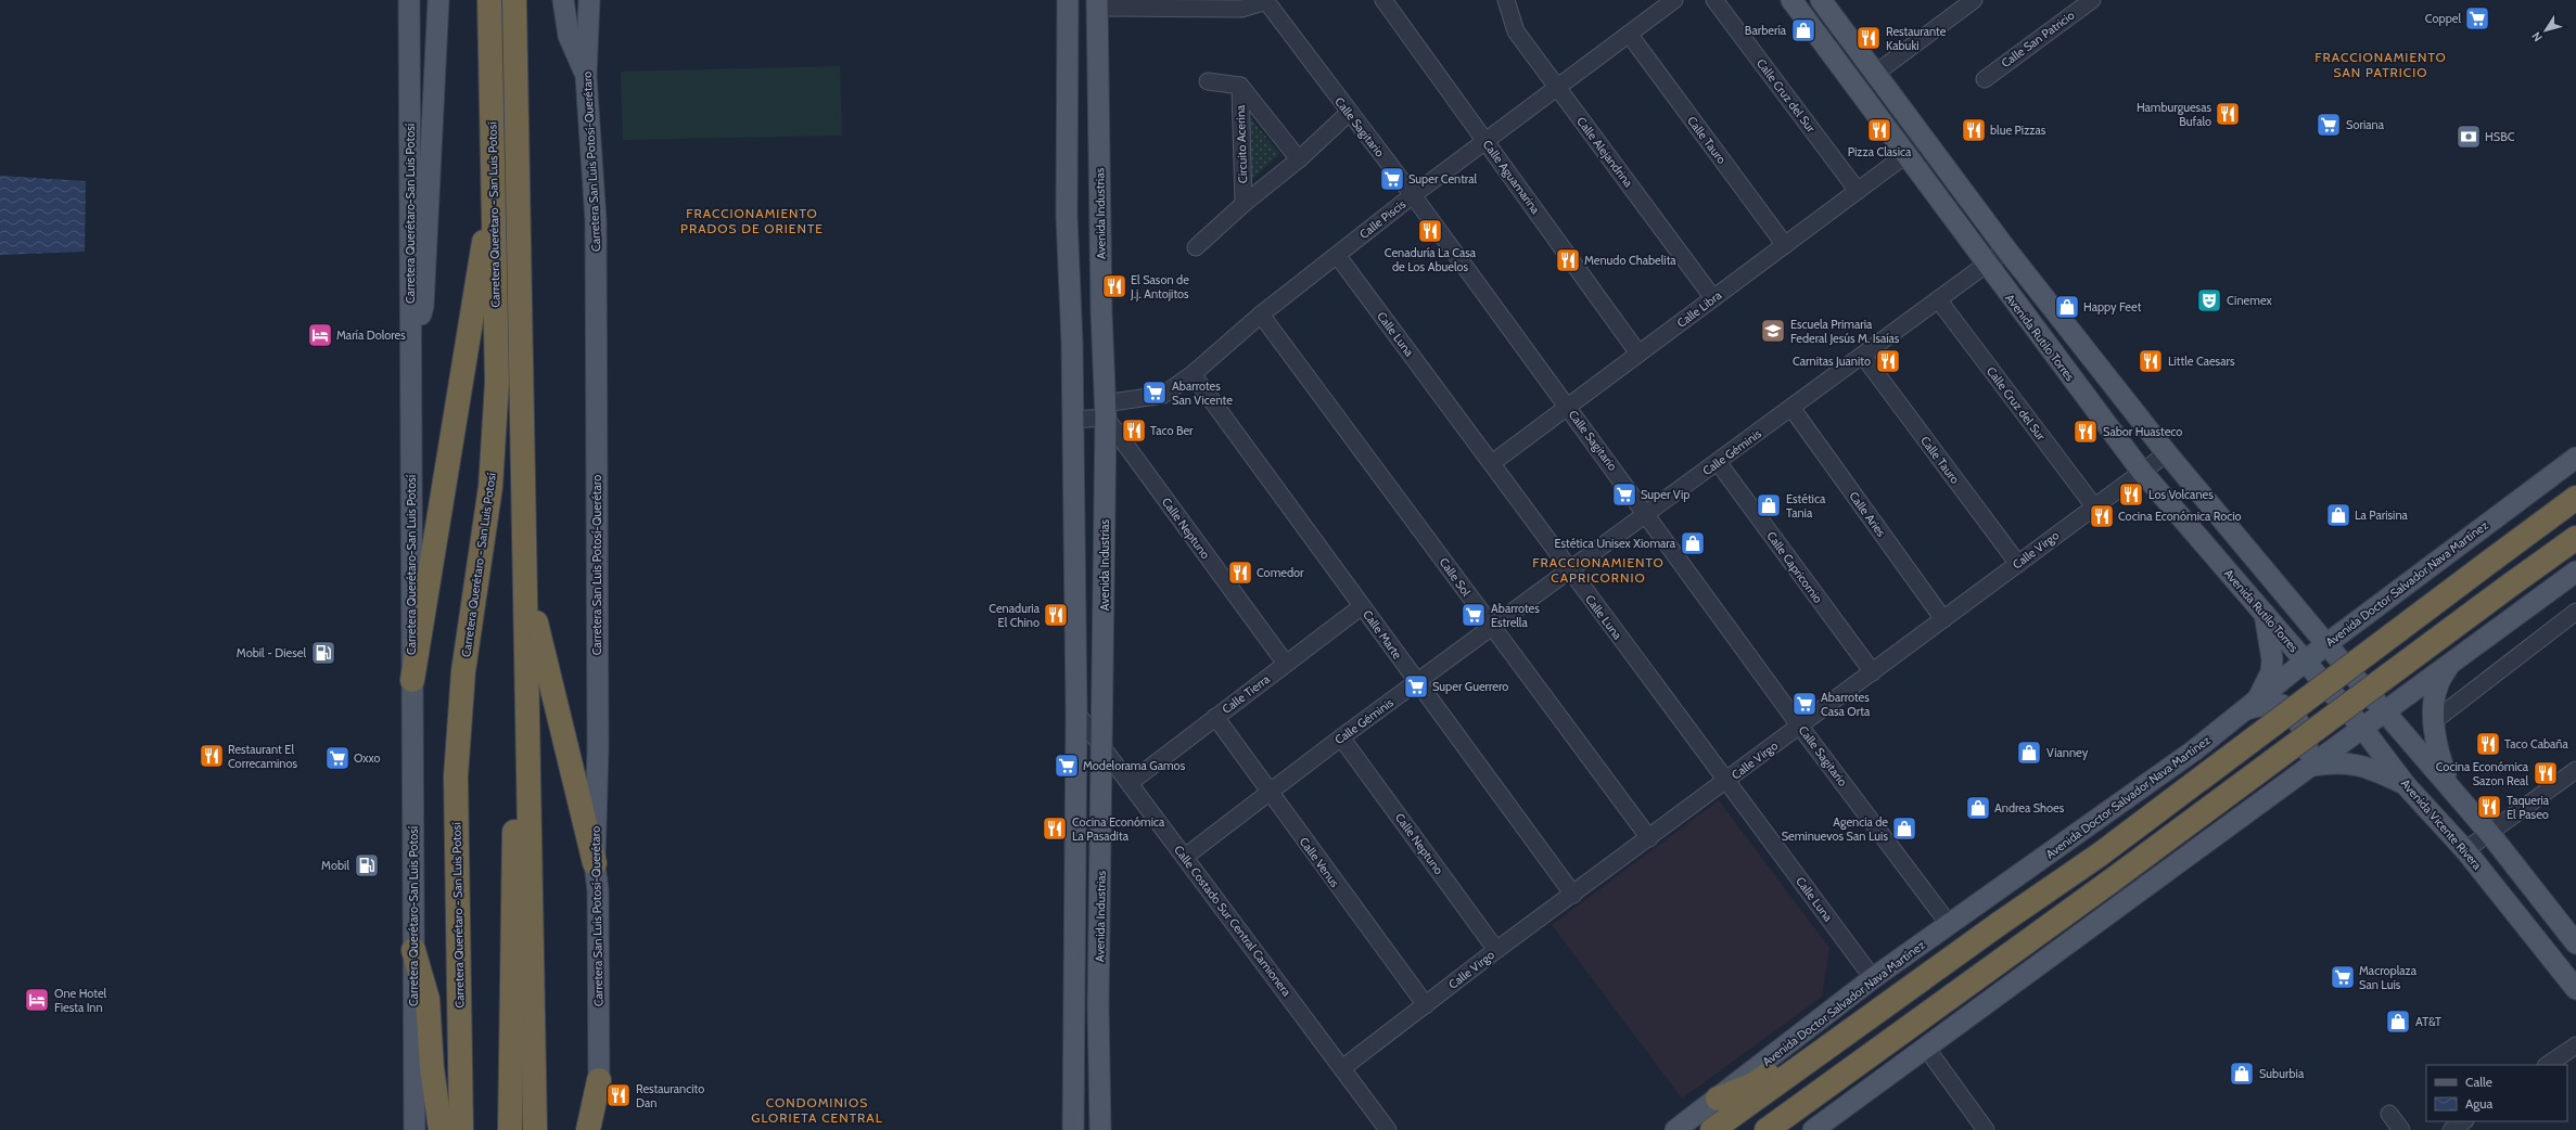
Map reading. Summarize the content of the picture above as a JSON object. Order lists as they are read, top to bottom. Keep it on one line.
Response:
{"streets":{"highway":["Carretera Querétaro - San Luis Potosí","Avenida Doctor Salvador Nava Martínez"],"main road":["Carretera San Luis Potosí-Querétaro","Carretera Querétaro-San Luis Potosí","Avenida Industrias","Avenida Rutilo Torres","Avenida Vicente Rivera"],"street":["Calle San Patricio","Calle Cruz del Sur","Calle Sagitario","Calle Tauro","Circuito Acerina","Calle Alejandrina","Calle Aguamarina","Calle Piscis","Calle Libra","Calle Luna","Calle Géminis","Calle Aries","Calle Neptuno","Calle Virgo","Calle Capricornio","Calle Sol","Calle Marte","Calle Tierra","Calle Venus","Calle Costado Sur Central Camionera"]},"crossings":[["Calle Cruz del Sur","Calle Libra"],["Calle Cruz del Sur","Calle Géminis"],["Calle Cruz del Sur","Calle Virgo"],["Calle Sagitario","Circuito Acerina"],["Calle Sagitario","Calle Piscis"],["Calle Sagitario","Calle Libra"],["Calle Sagitario","Calle Géminis"],["Calle Sagitario","Calle Virgo"],["Calle Sagitario","Avenida Doctor Salvador Nava Martínez"],["Calle Tauro","Calle Piscis"],["Calle Tauro","Calle Libra"],["Calle Tauro","Calle Géminis"],["Calle Tauro","Calle Virgo"],["Calle Alejandrina","Calle Piscis"],["Calle Alejandrina","Calle Libra"],["Calle Aguamarina","Calle Piscis"],["Calle Aguamarina","Calle Libra"],["Avenida Industrias","Calle Piscis"],["Avenida Industrias","Calle Neptuno"],["Avenida Industrias","Calle Costado Sur Central Camionera"],["Calle Piscis","Calle Luna"],["Calle Piscis","Calle Neptuno"],["Calle Piscis","Calle Sol"],["Calle Piscis","Calle Marte"],["Calle Libra","Calle Luna"],["Calle Libra","Avenida Rutilo Torres"],["Calle Luna","Calle Géminis"],["Calle Luna","Calle Virgo"],["Calle Luna","Avenida Doctor Salvador Nava Martínez"],["Avenida Rutilo Torres","Calle Géminis"],["Avenida Rutilo Torres","Calle Virgo"],["Avenida Rutilo Torres","Avenida Doctor Salvador Nava Martínez"],["Avenida Rutilo Torres","Avenida Vicente Rivera"],["Calle Géminis","Calle Aries"],["Calle Géminis","Calle Neptuno"],["Calle Géminis","Calle Capricornio"],["Calle Géminis","Calle Sol"],["Calle Géminis","Calle Marte"],["Calle Géminis","Calle Venus"],["Calle Géminis","Calle Costado Sur Central Camionera"],["Calle Aries","Calle Virgo"],["Calle Neptuno","Calle Virgo"],["Calle Neptuno","Calle Tierra"],["Calle Virgo","Calle Capricornio"],["Calle Virgo","Calle Sol"],["Calle Virgo","Calle Marte"],["Calle Virgo","Calle Venus"],["Calle Virgo","Calle Costado Sur Central Camionera"],["Avenida Doctor Salvador Nava Martínez","Avenida Vicente Rivera"],["Calle Marte","Calle Tierra"],["Calle Tierra","Calle Venus"],["Calle Tierra","Calle Costado Sur Central Camionera"]],"districts":["FRACCIONAMIENTO SAN PATRICIO","FRACCIONAMIENTO PRADOS DE ORIENTE","FRACCIONAMIENTO CAPRICORNIO","CONDOMINIOS GLORIETA CENTRAL"],"places":{"supermarket":["Coppel","Soriana","Super Central","Abarrotes San Vicente","Super Vip","Abarrotes Estrella","Super Guerrero","Abarrotes Casa Orta","Oxxo","Modelorama Gamos","Macroplaza San Luis"],"shop":["Barbería","Happy Feet","Estética Tania","La Parisina","Estética Unisex Xiomara","Vianney","Andrea Shoes","Agencia de Seminuevos San Luis","AT&T","Suburbia"],"restaurant":["Restaurante Kabuki","Hamburguesas Bufalo","Pizza Clasica","blue Pizzas","Cenaduría La Casa de Los Abuelos","Menudo Chabelita","El Sason de J.j. Antojitos","Carnitas Juanito","Little Caesars","Taco Ber","Sabor Huasteco","Los Volcanes","Cocina Económica Rocio","Comedor","Cenaduria El Chino","Taco Cabaña","Restaurant El Correcaminos","Cocina Económica Sazon Real","Taqueria El Paseo","Cocina Económica La Pasadita","Restaurancito Dan"],"bank":["HSBC"],"theatre":["Cinemex"],"school or university":["Escuela Primaria Federal Jesús M. Isaías"],"hotel":["María Dolores","One Hotel Fiesta Inn"],"fuel station":["Mobil - Diesel","Mobil"]},"legend":["Calle","Agua"],"north":"bottom left"}
